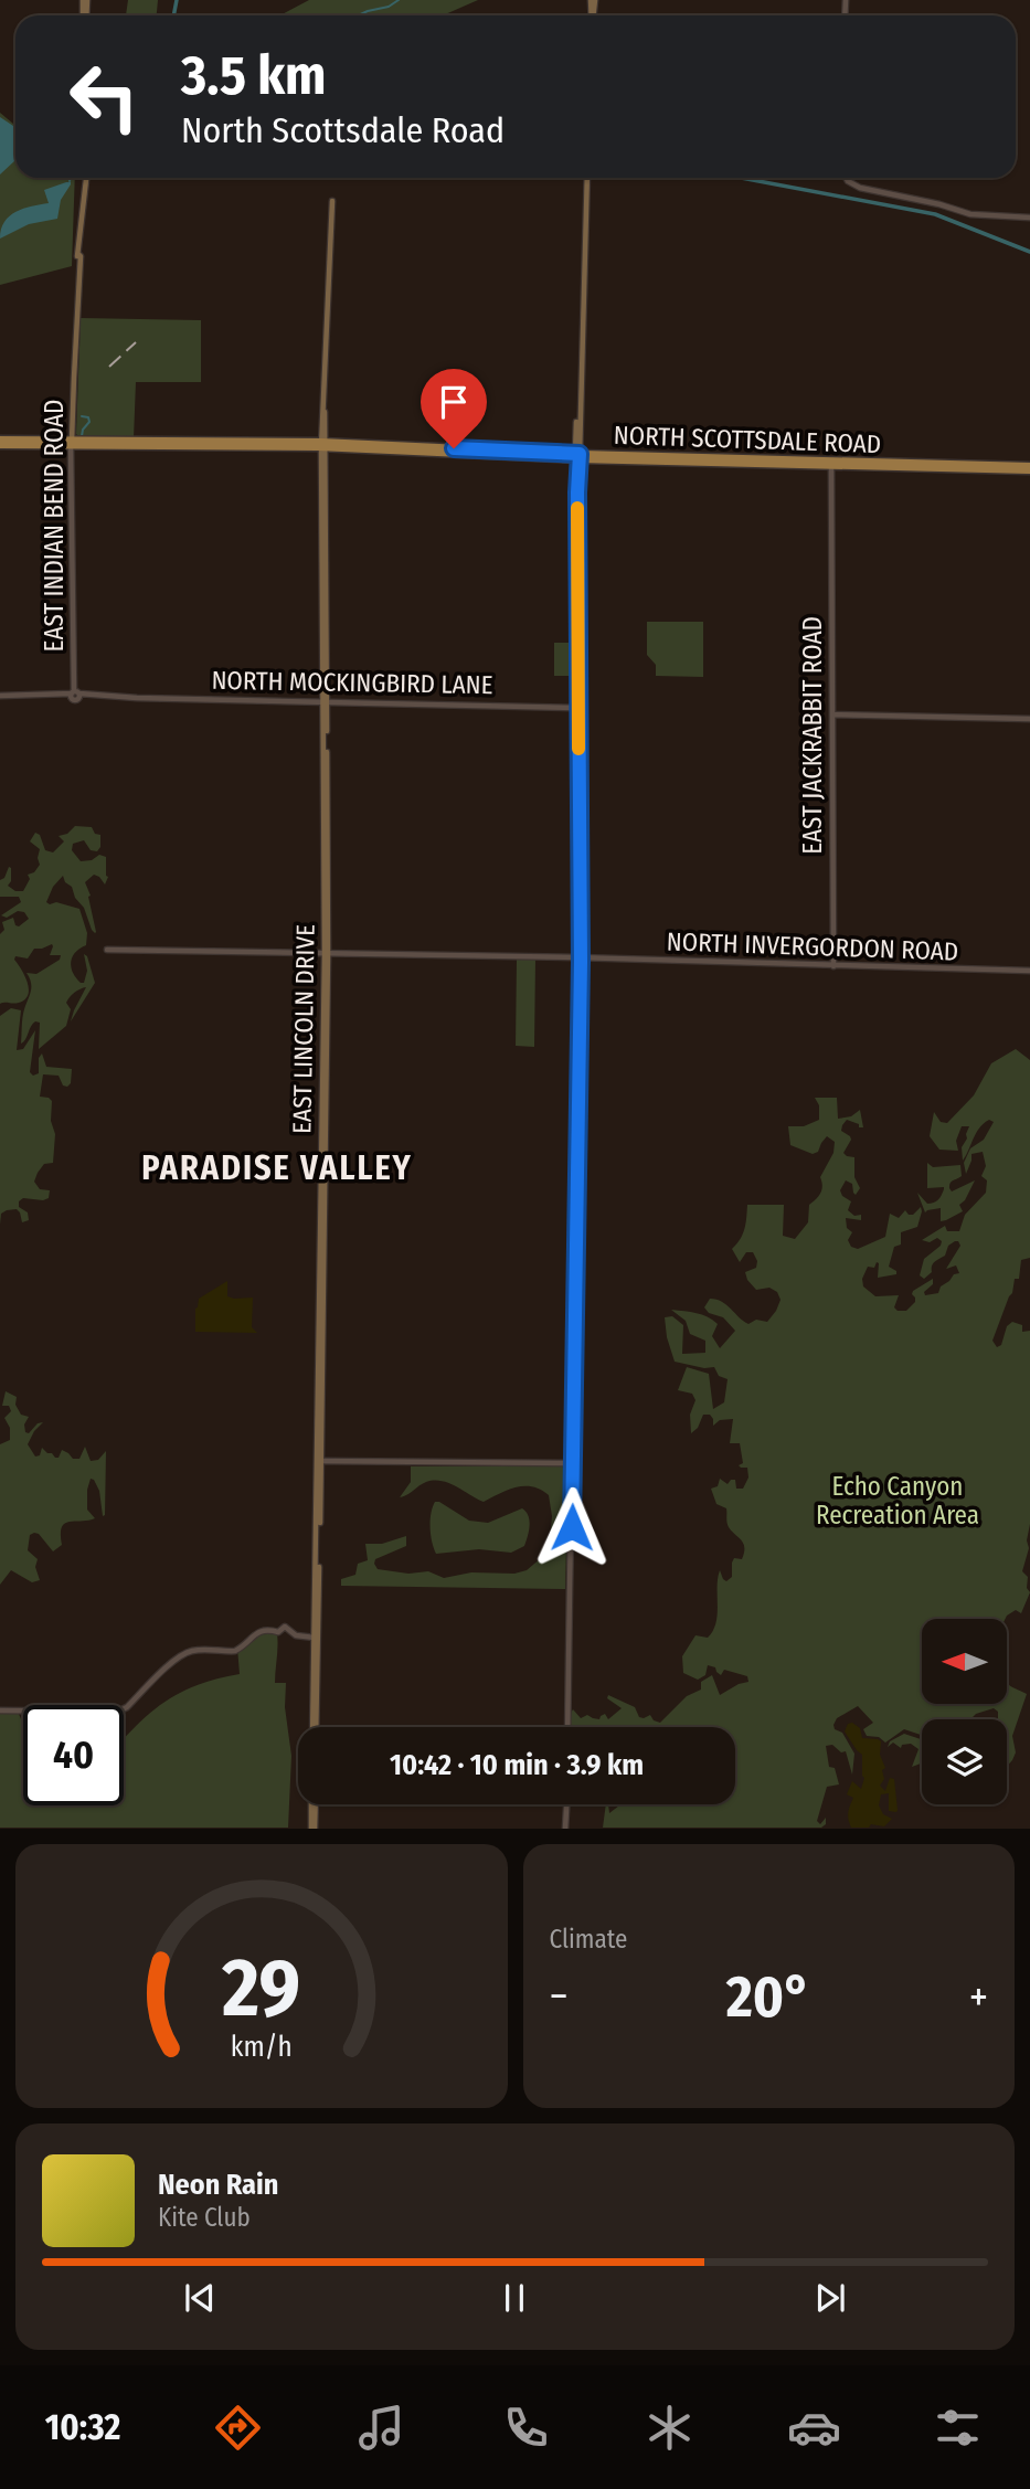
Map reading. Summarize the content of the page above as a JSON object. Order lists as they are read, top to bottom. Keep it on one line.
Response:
{"streets":{"main road":["NORTH SCOTTSDALE ROAD","EAST INDIAN BEND ROAD","EAST LINCOLN DRIVE"],"street":["NORTH MOCKINGBIRD LANE","EAST JACKRABBIT ROAD","NORTH INVERGORDON ROAD"]},"crossings":[["NORTH SCOTTSDALE ROAD","EAST INDIAN BEND ROAD"],["NORTH SCOTTSDALE ROAD","EAST JACKRABBIT ROAD"],["NORTH SCOTTSDALE ROAD","EAST LINCOLN DRIVE"],["EAST INDIAN BEND ROAD","NORTH MOCKINGBIRD LANE"],["NORTH MOCKINGBIRD LANE","EAST LINCOLN DRIVE"],["EAST JACKRABBIT ROAD","NORTH INVERGORDON ROAD"],["NORTH INVERGORDON ROAD","EAST LINCOLN DRIVE"]],"districts":["PARADISE VALLEY"],"parks":["Echo Canyon Recreation Area"],"north":"left","page":{"turn":["3.5 km","North Scottsdale Road"],"limit":"40","trip":"10:42 · 10 min · 3.9 km","tile":"Climate","heat":["−","20°","+"],"song":["Neon Rain","Kite Club"],"tabs":"10:32","gauge":["29","km/h"]}}
